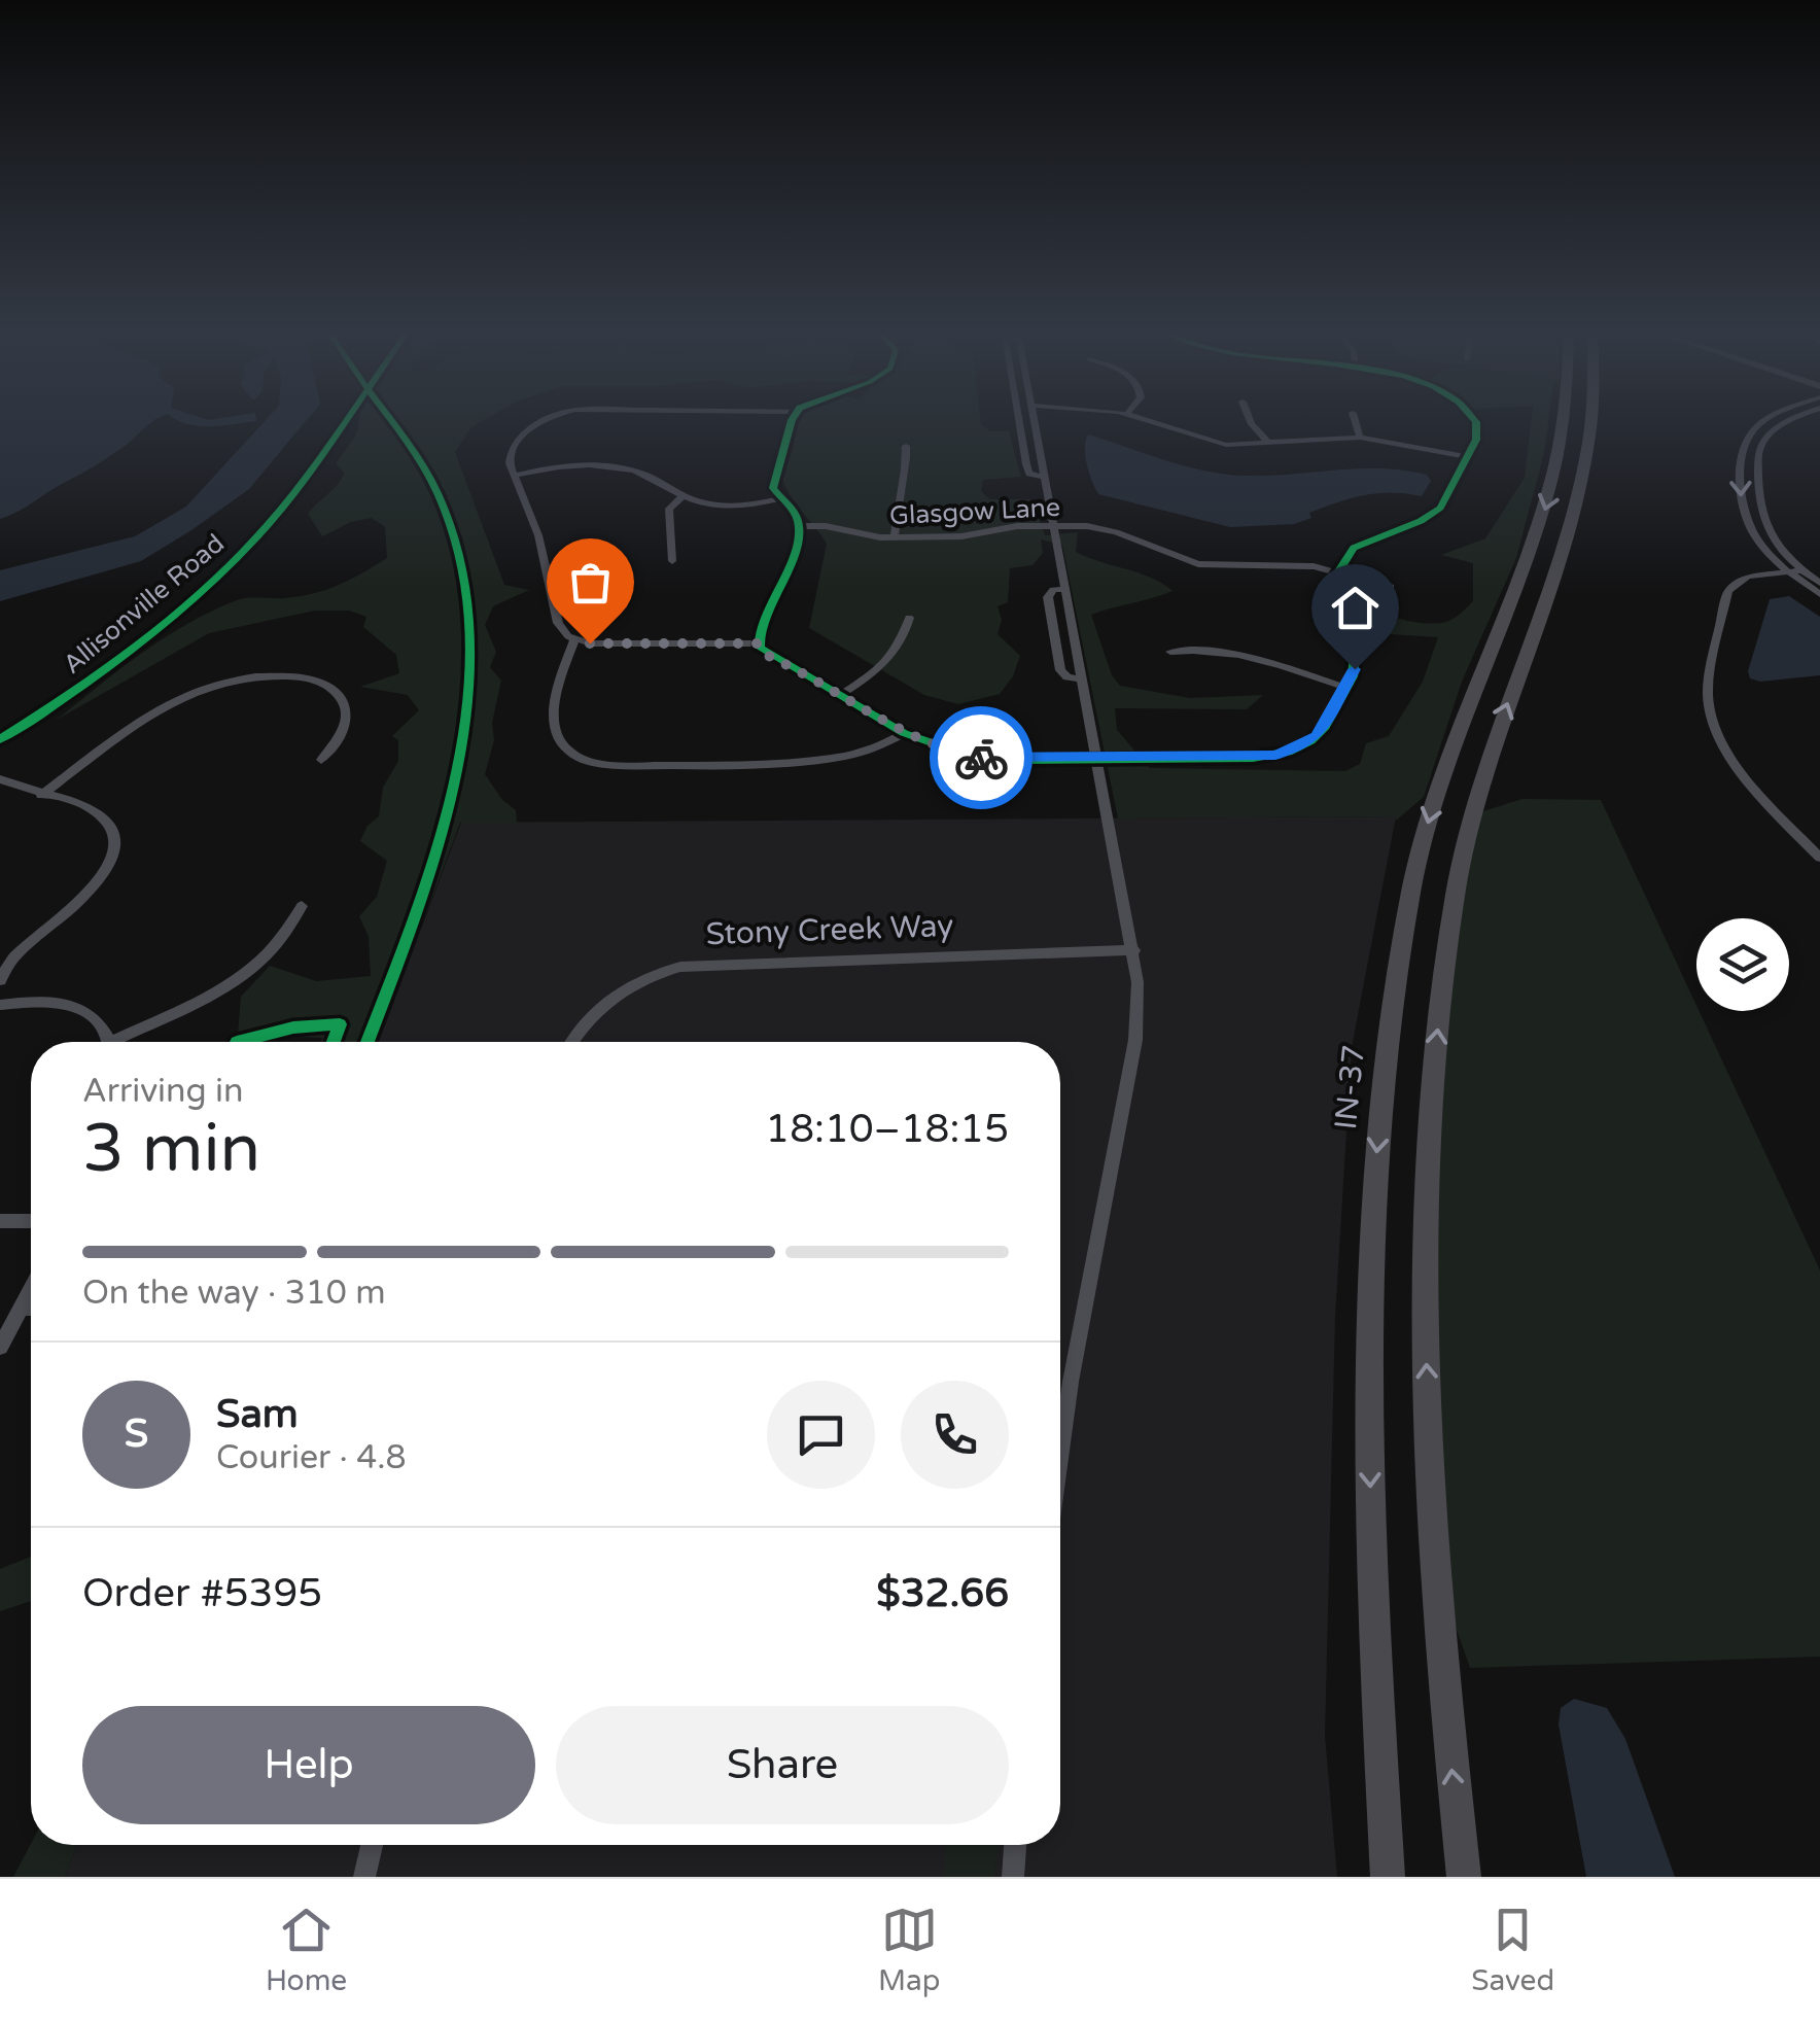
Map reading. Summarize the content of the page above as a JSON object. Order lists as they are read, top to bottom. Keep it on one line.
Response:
{"streets":{"highway":["IN-37"],"main road":["Allisonville Road"],"street":["Glasgow Lane","Stony Creek Way"]},"page":{"heading":["3 min","Arriving in","18:10–18:15"],"panel":["Sam","Courier · 4.8","Order #5395","$32.66"],"bar":"On the way · 310 m","round":"S","buttons":["Help","Share"],"tabs":["Home","Map","Saved"]}}
